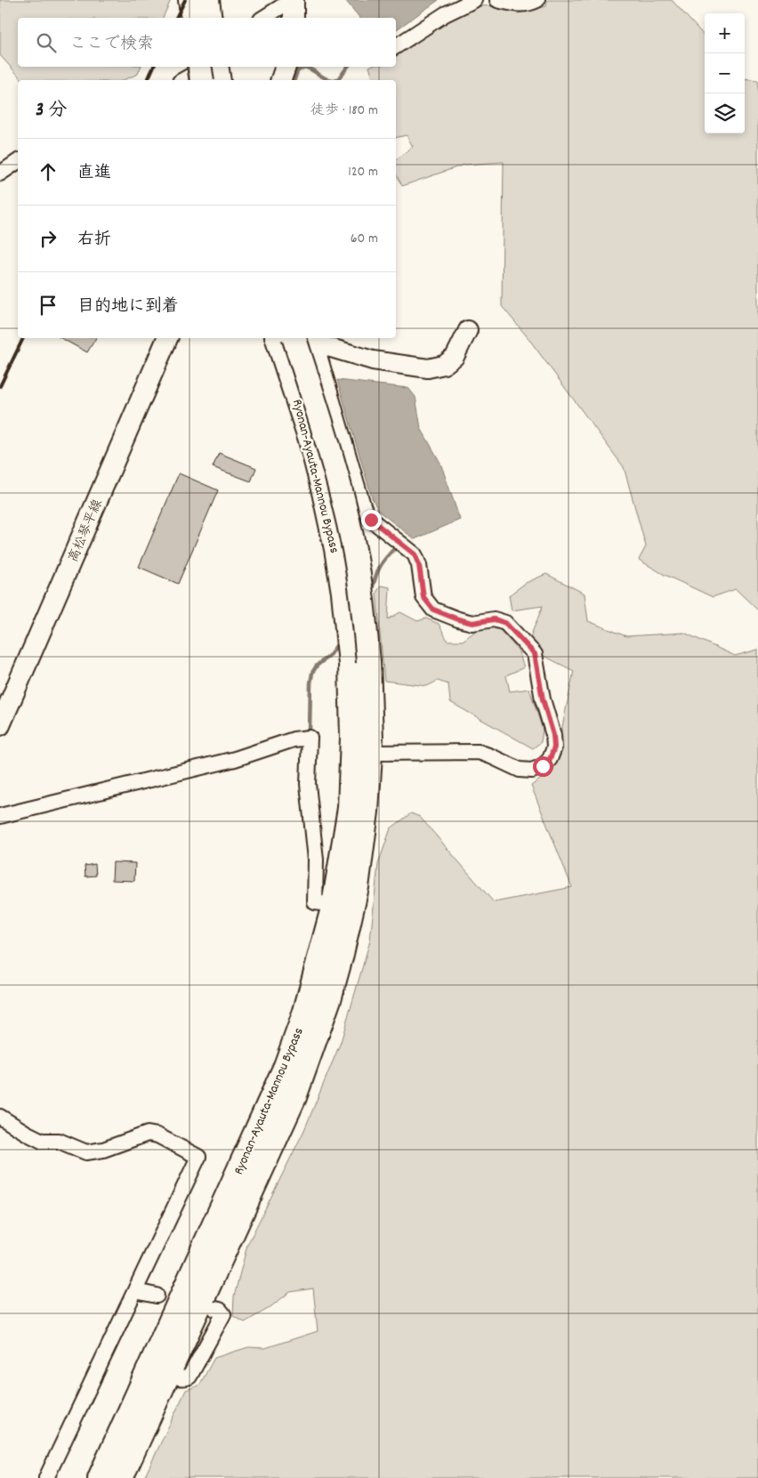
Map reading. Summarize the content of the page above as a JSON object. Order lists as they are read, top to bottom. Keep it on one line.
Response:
{"streets":{"highway":["Ryonan-Ayauta-Mannou Bypass"],"main road":["高松琴平線"]},"page":{"map_buttons":["+","−"],"search":"ここで検索","heading":["3 分","徒歩 · 180 m"],"list":[["直進","120 m"],["右折","60 m"],"目的地に到着"]}}
